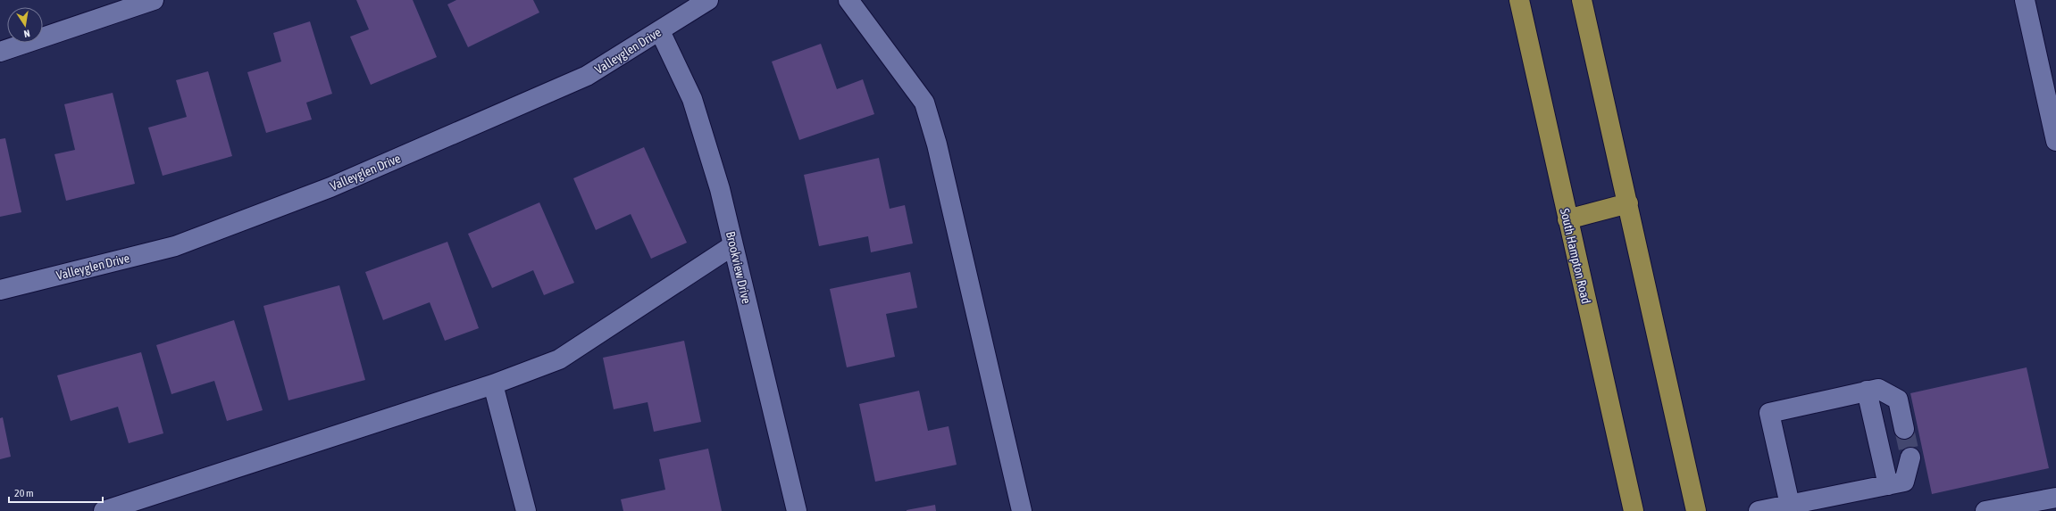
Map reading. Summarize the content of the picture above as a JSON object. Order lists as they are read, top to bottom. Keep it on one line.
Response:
{"streets":{"main road":["South Hampton Road"],"street":["Valleyglen Drive","Brookview Drive"]},"crossings":[["Valleyglen Drive","Brookview Drive"]],"scale_bar":"20 m","north":"bottom"}
